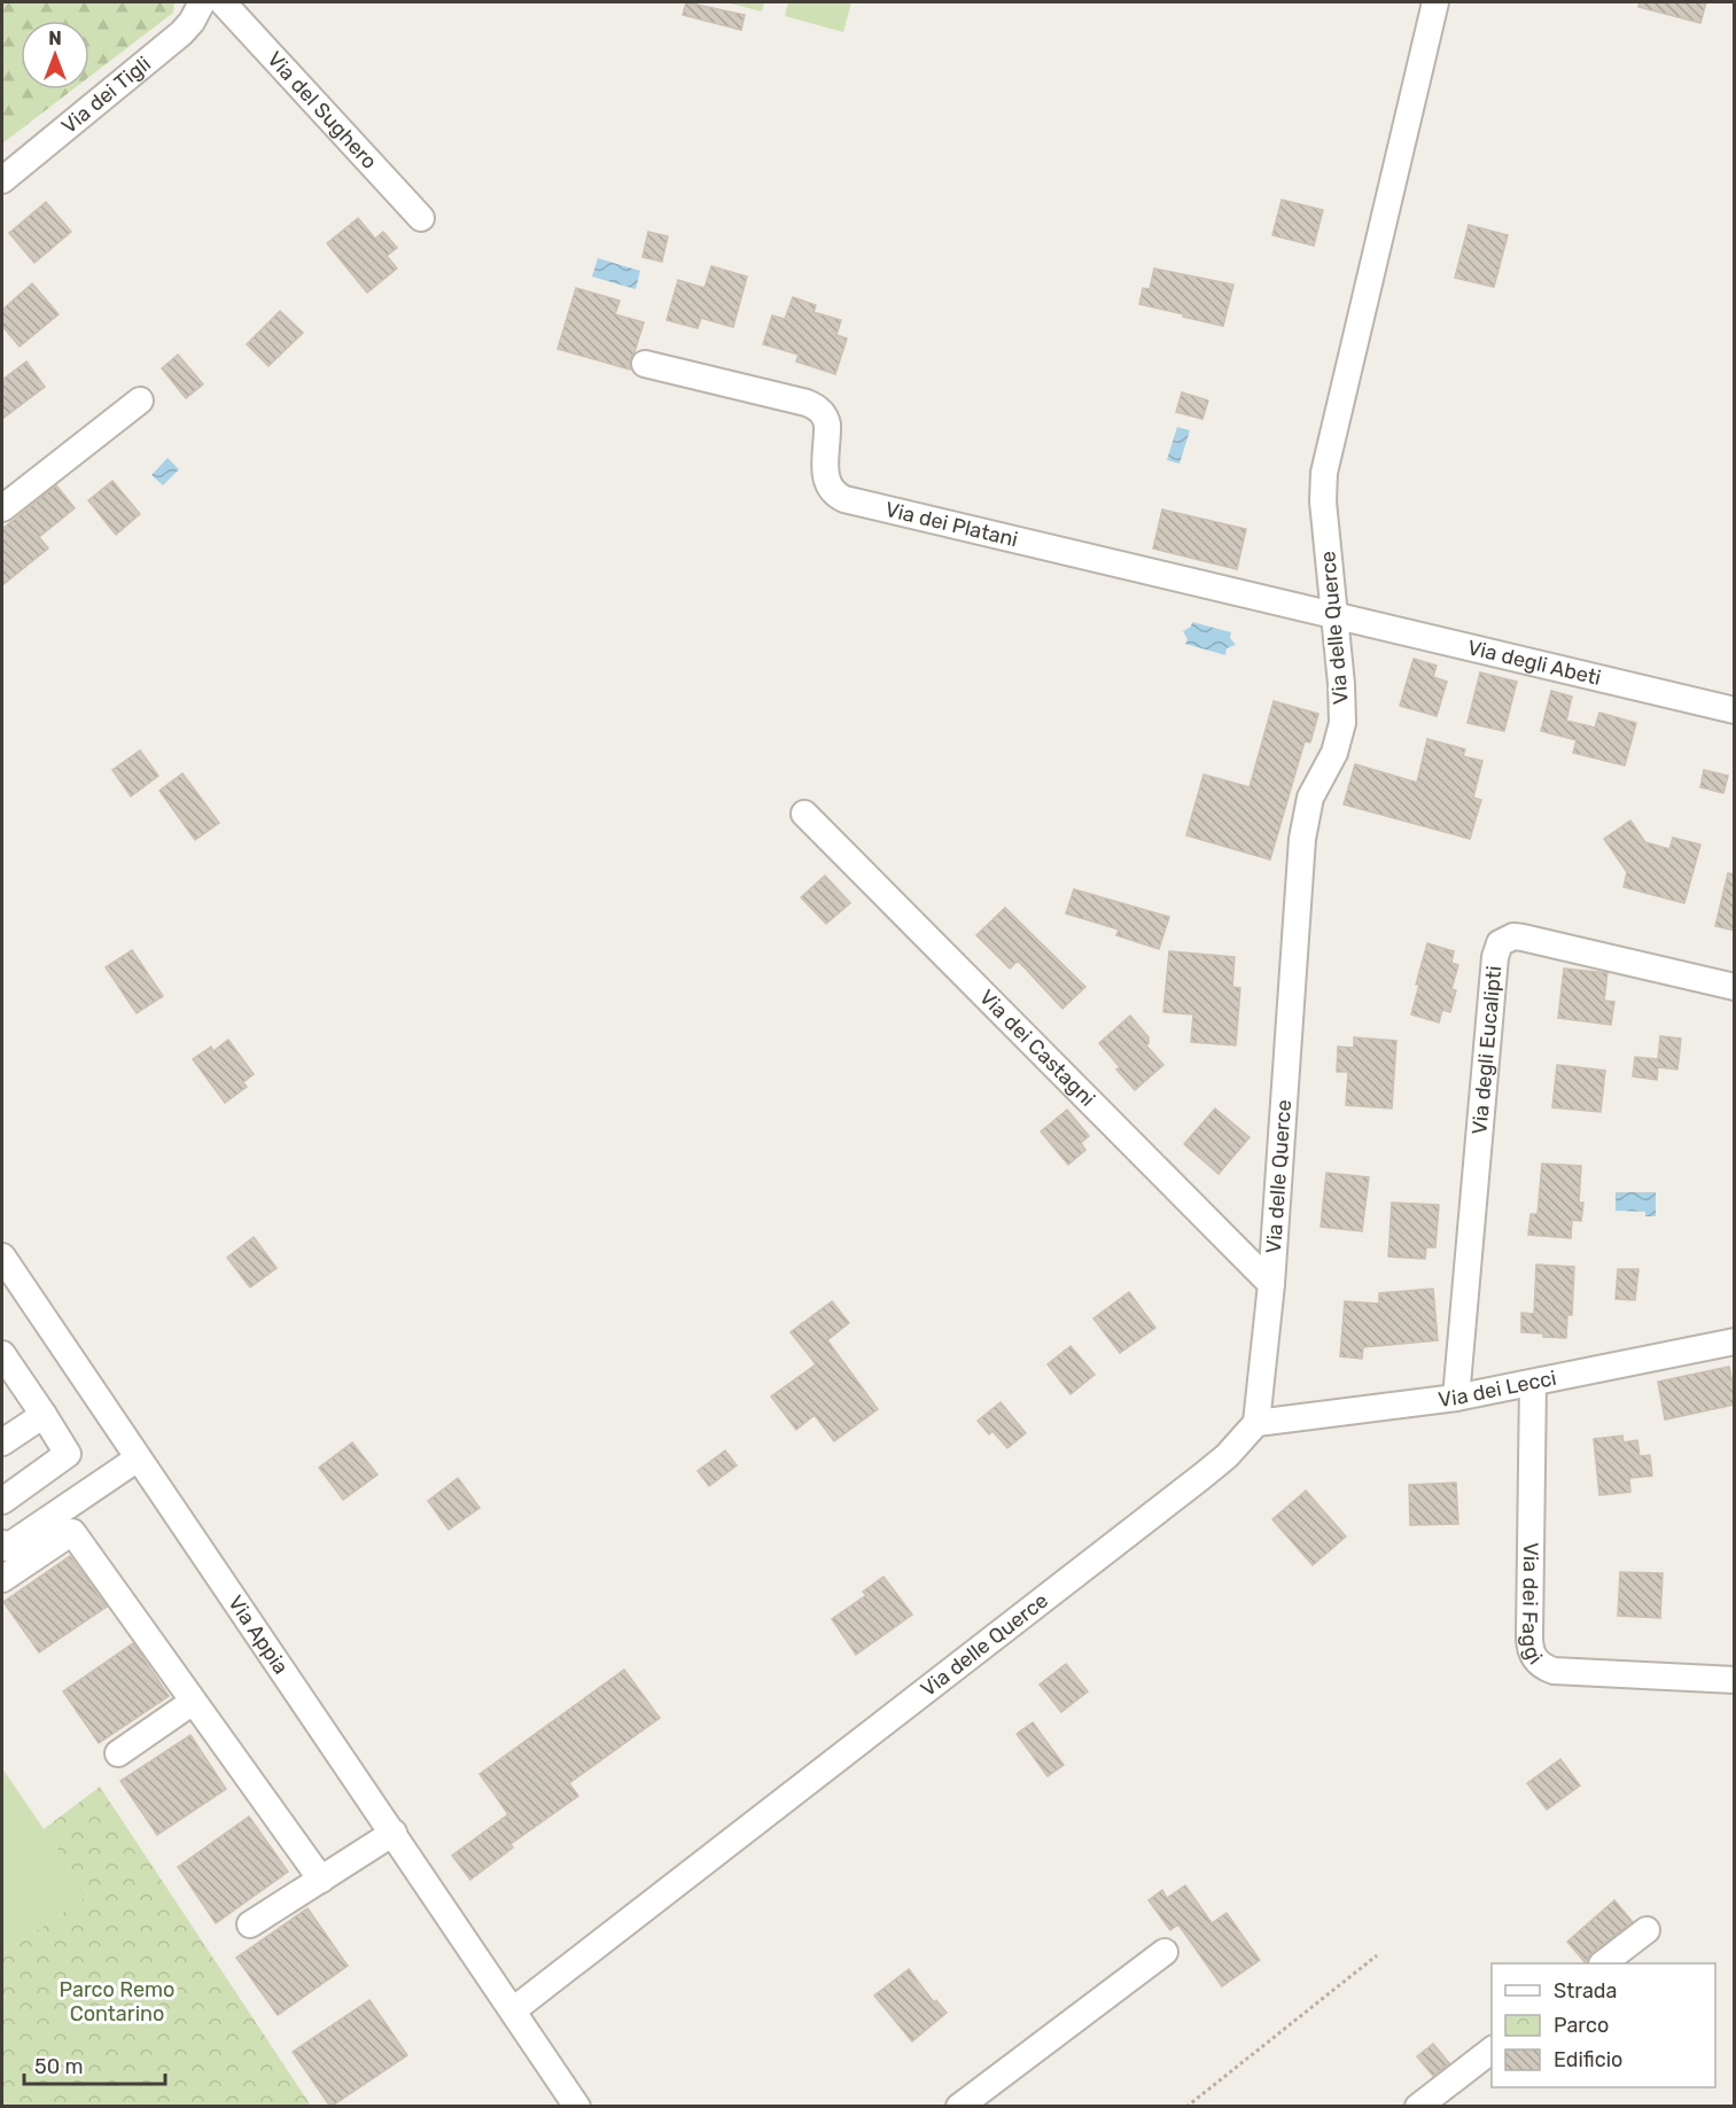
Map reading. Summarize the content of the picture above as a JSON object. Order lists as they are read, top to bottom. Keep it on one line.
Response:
{"streets":{"street":["Via dei Tigli","Via del Sughero","Via dei Platani","Via delle Querce","Via degli Abeti","Via dei Castagni","Via degli Eucalipti","Via dei Lecci","Via dei Faggi","Via Appia"]},"crossings":[["Via dei Platani","Via delle Querce"],["Via dei Platani","Via degli Abeti"],["Via delle Querce","Via degli Abeti"],["Via delle Querce","Via dei Castagni"],["Via delle Querce","Via dei Lecci"],["Via delle Querce","Via Appia"],["Via degli Eucalipti","Via dei Lecci"],["Via dei Lecci","Via dei Faggi"]],"parks":["Parco Remo Contarino"],"legend":["Strada","Parco","Edificio"],"scale_bar":"50 m","north":"top"}
